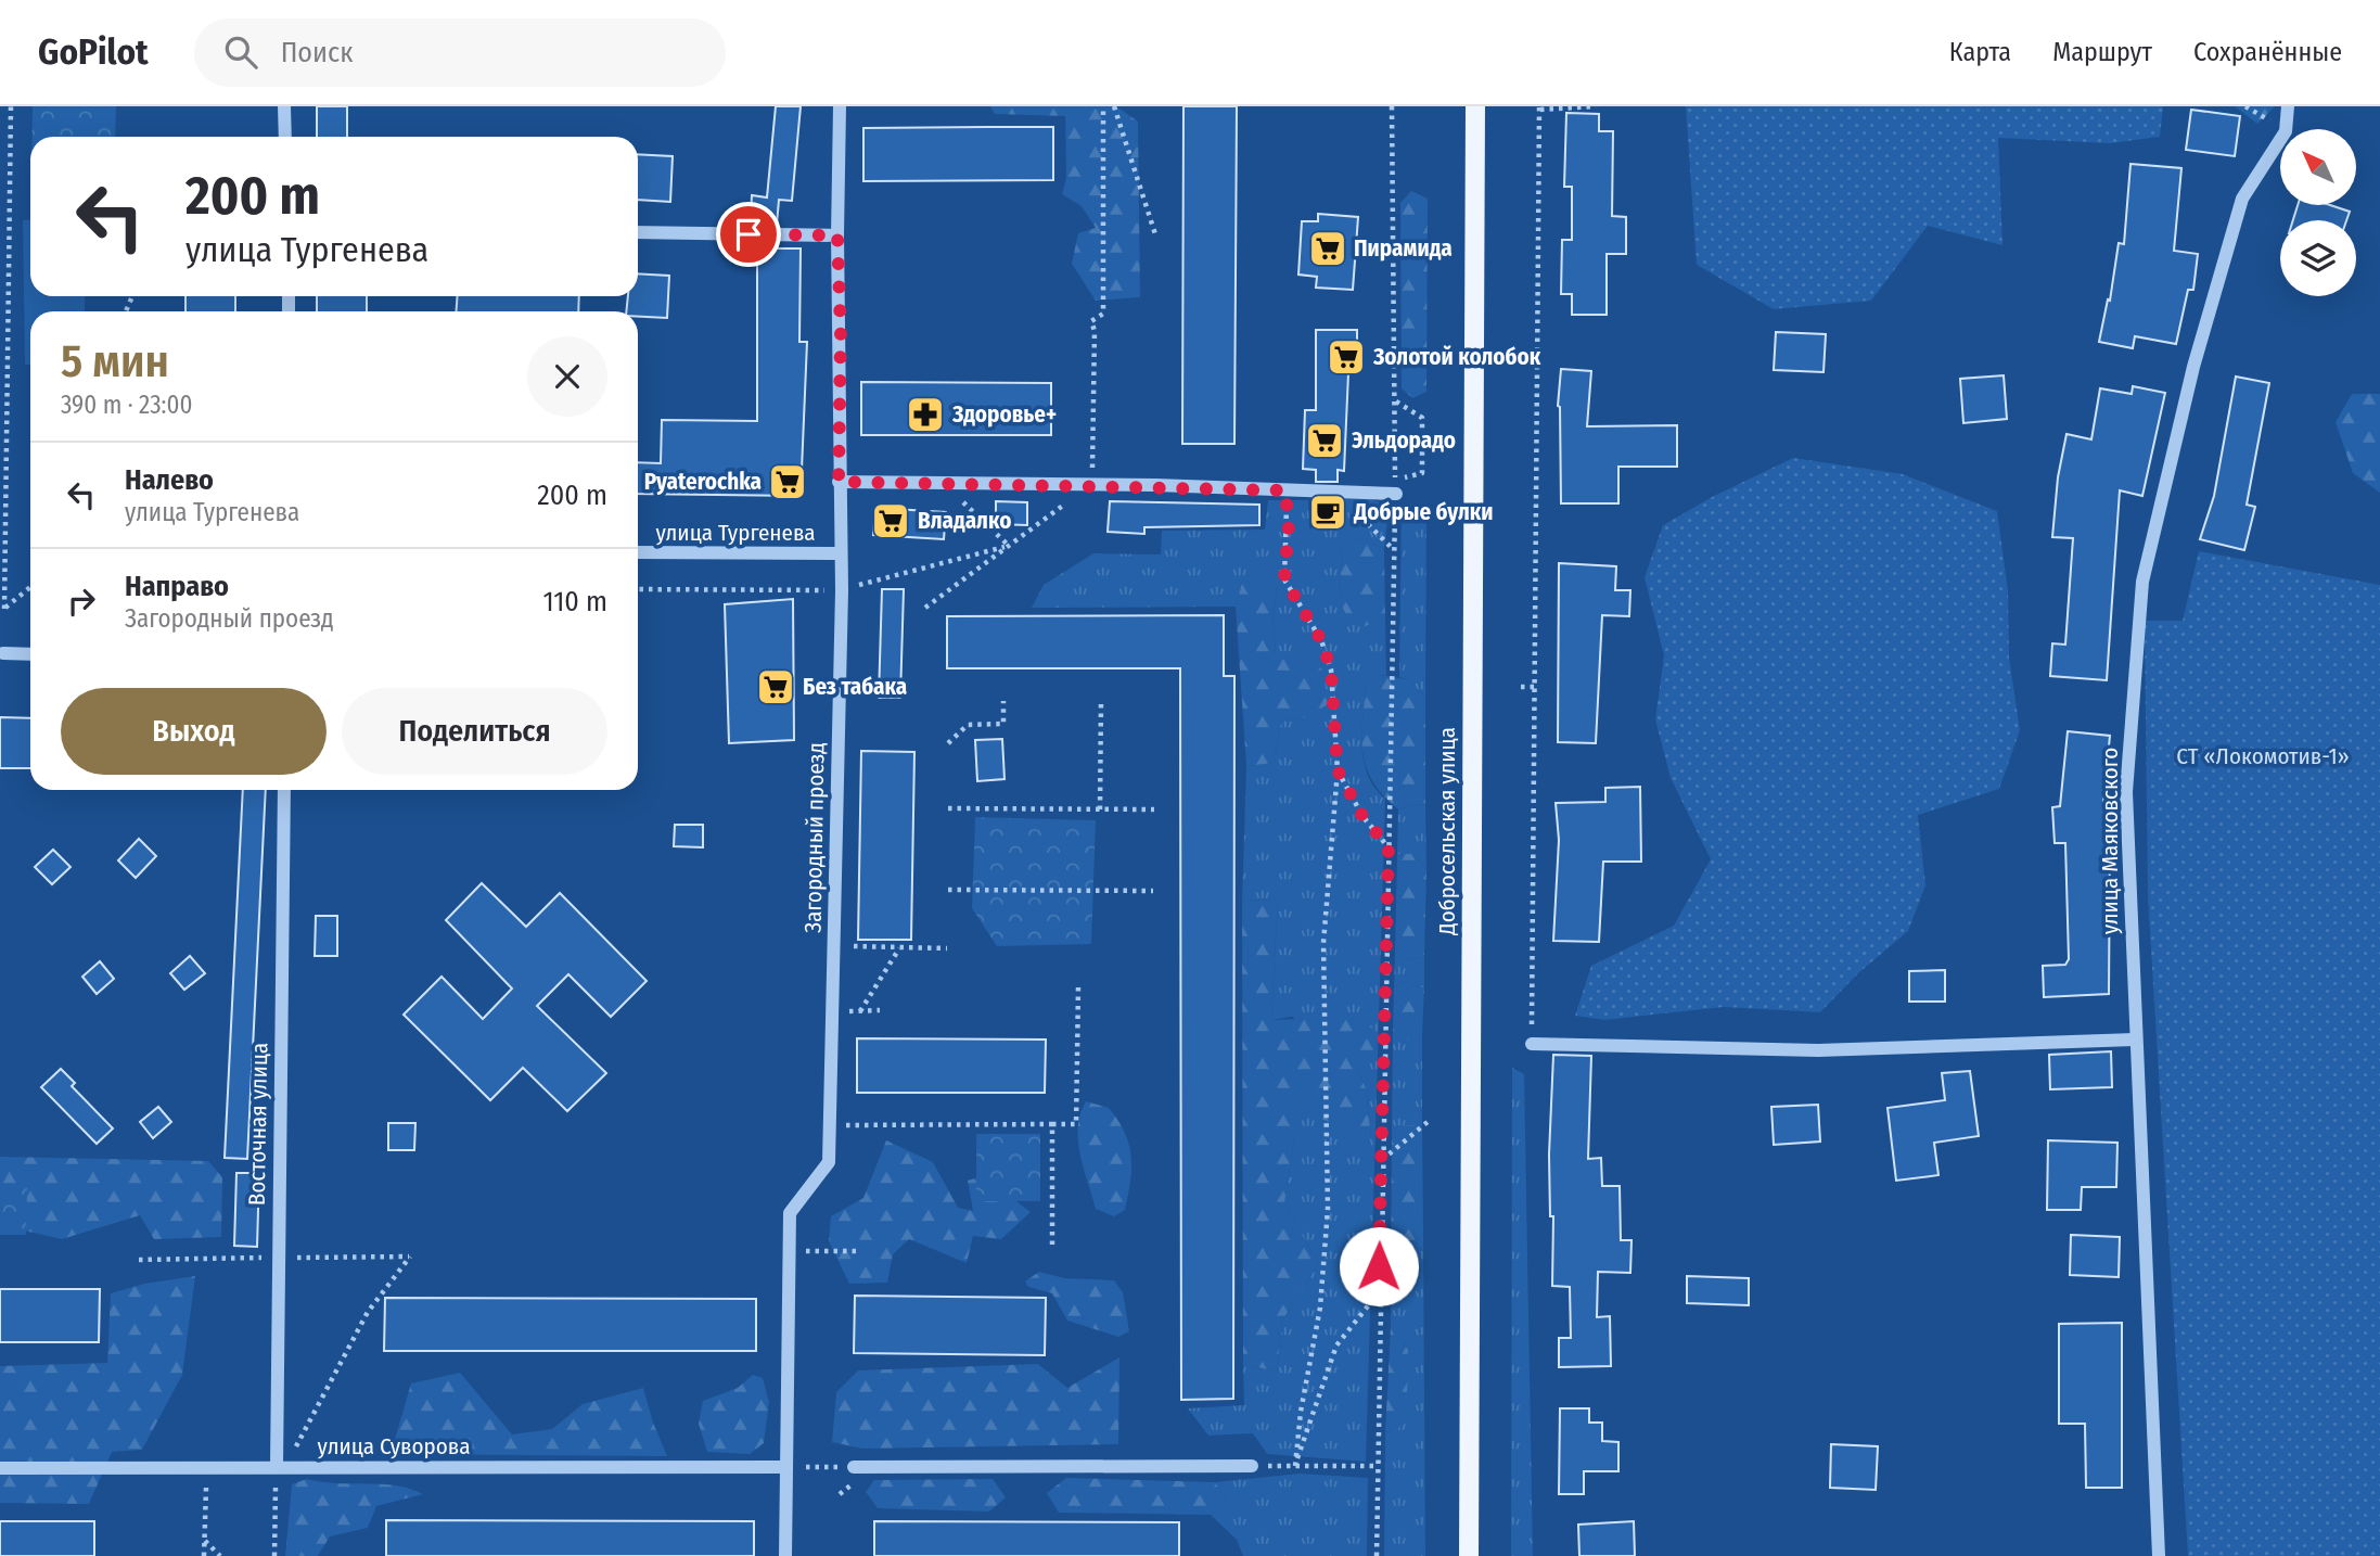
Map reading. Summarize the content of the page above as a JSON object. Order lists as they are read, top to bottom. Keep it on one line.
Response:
{"streets":{"main road":["Добросельская улица"],"street":["улица Тургенева","Загородный проезд","улица Маяковского","Восточная улица","улица Суворова"]},"crossings":[["улица Тургенева","Загородный проезд"],["Загородный проезд","улица Суворова"],["Восточная улица","улица Суворова"]],"parks":["СТ «Локомотив-1»"],"places":{"supermarket":["Пирамида","Золотой колобок","Эльдорадо","Pyaterochka","Владалко","Без табака"],"pharmacy":["Здоровье+"],"cafe":["Добрые булки"]},"north":"top left","page":{"header":"GoPilot","search":"Поиск","nav":["Карта","Маршрут","Сохранённые"],"turn":["200 m","улица Тургенева"],"heading":["5 мин","390 m · 23:00"],"list":[{"name":"Налево","note":"улица Тургенева","value":"200 m"},{"name":"Направо","note":"Загородный проезд","value":"110 m"}],"buttons":["Выход","Поделиться"]}}
